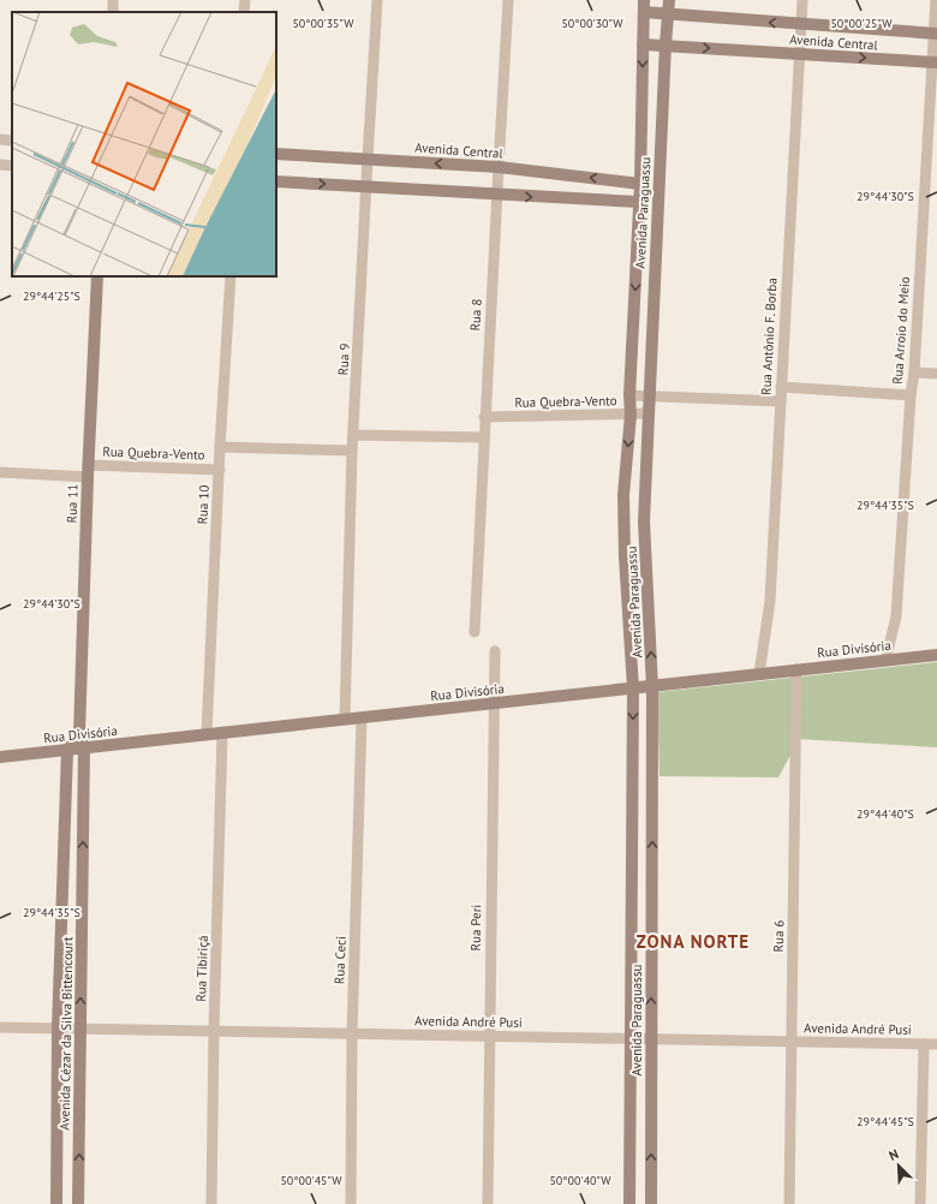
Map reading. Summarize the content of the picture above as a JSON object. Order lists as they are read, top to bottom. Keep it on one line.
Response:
{"streets":{"street":["Avenida Central","Avenida Paraguassu","Rua 8","Rua Arroio do Meio","Rua Antônio F. Borba","Rua 9","Rua Quebra-Vento","Rua 11","Rua 10","Rua Divisória","Rua Peri","Rua 6","Rua Ceci","Rua Tibiriçá","Avenida André Pusi","Avenida Cézar da Silva Bittencourt"]},"crossings":[["Avenida Central","Avenida Paraguassu"],["Avenida Central","Rua 8"],["Avenida Central","Rua Arroio do Meio"],["Avenida Central","Rua Antônio F. Borba"],["Avenida Central","Rua 9"],["Avenida Paraguassu","Rua Quebra-Vento"],["Avenida Paraguassu","Rua Divisória"],["Avenida Paraguassu","Avenida André Pusi"],["Rua 8","Rua Quebra-Vento"],["Rua Arroio do Meio","Rua Divisória"],["Rua Antônio F. Borba","Rua Divisória"],["Rua 9","Rua Quebra-Vento"],["Rua 9","Rua Divisória"],["Rua Quebra-Vento","Rua 11"],["Rua Quebra-Vento","Rua 10"],["Rua 11","Rua Divisória"],["Rua 11","Avenida Cézar da Silva Bittencourt"],["Rua 10","Rua Divisória"],["Rua Divisória","Rua Peri"],["Rua Divisória","Rua 6"],["Rua Divisória","Rua Ceci"],["Rua Divisória","Rua Tibiriçá"],["Rua Divisória","Avenida Cézar da Silva Bittencourt"],["Rua Peri","Avenida André Pusi"],["Rua 6","Avenida André Pusi"],["Rua Ceci","Avenida André Pusi"],["Rua Tibiriçá","Avenida André Pusi"],["Avenida André Pusi","Avenida Cézar da Silva Bittencourt"]],"districts":["ZONA NORTE"],"north":"top left","coordinates":["50°00'35\"W","50°00'30\"W","50°00'25\"W","29°44'30\"S","29°44'25\"S","29°44'35\"S","29°44'40\"S","29°44'45\"S","50°00'45\"W","50°00'40\"W"]}
